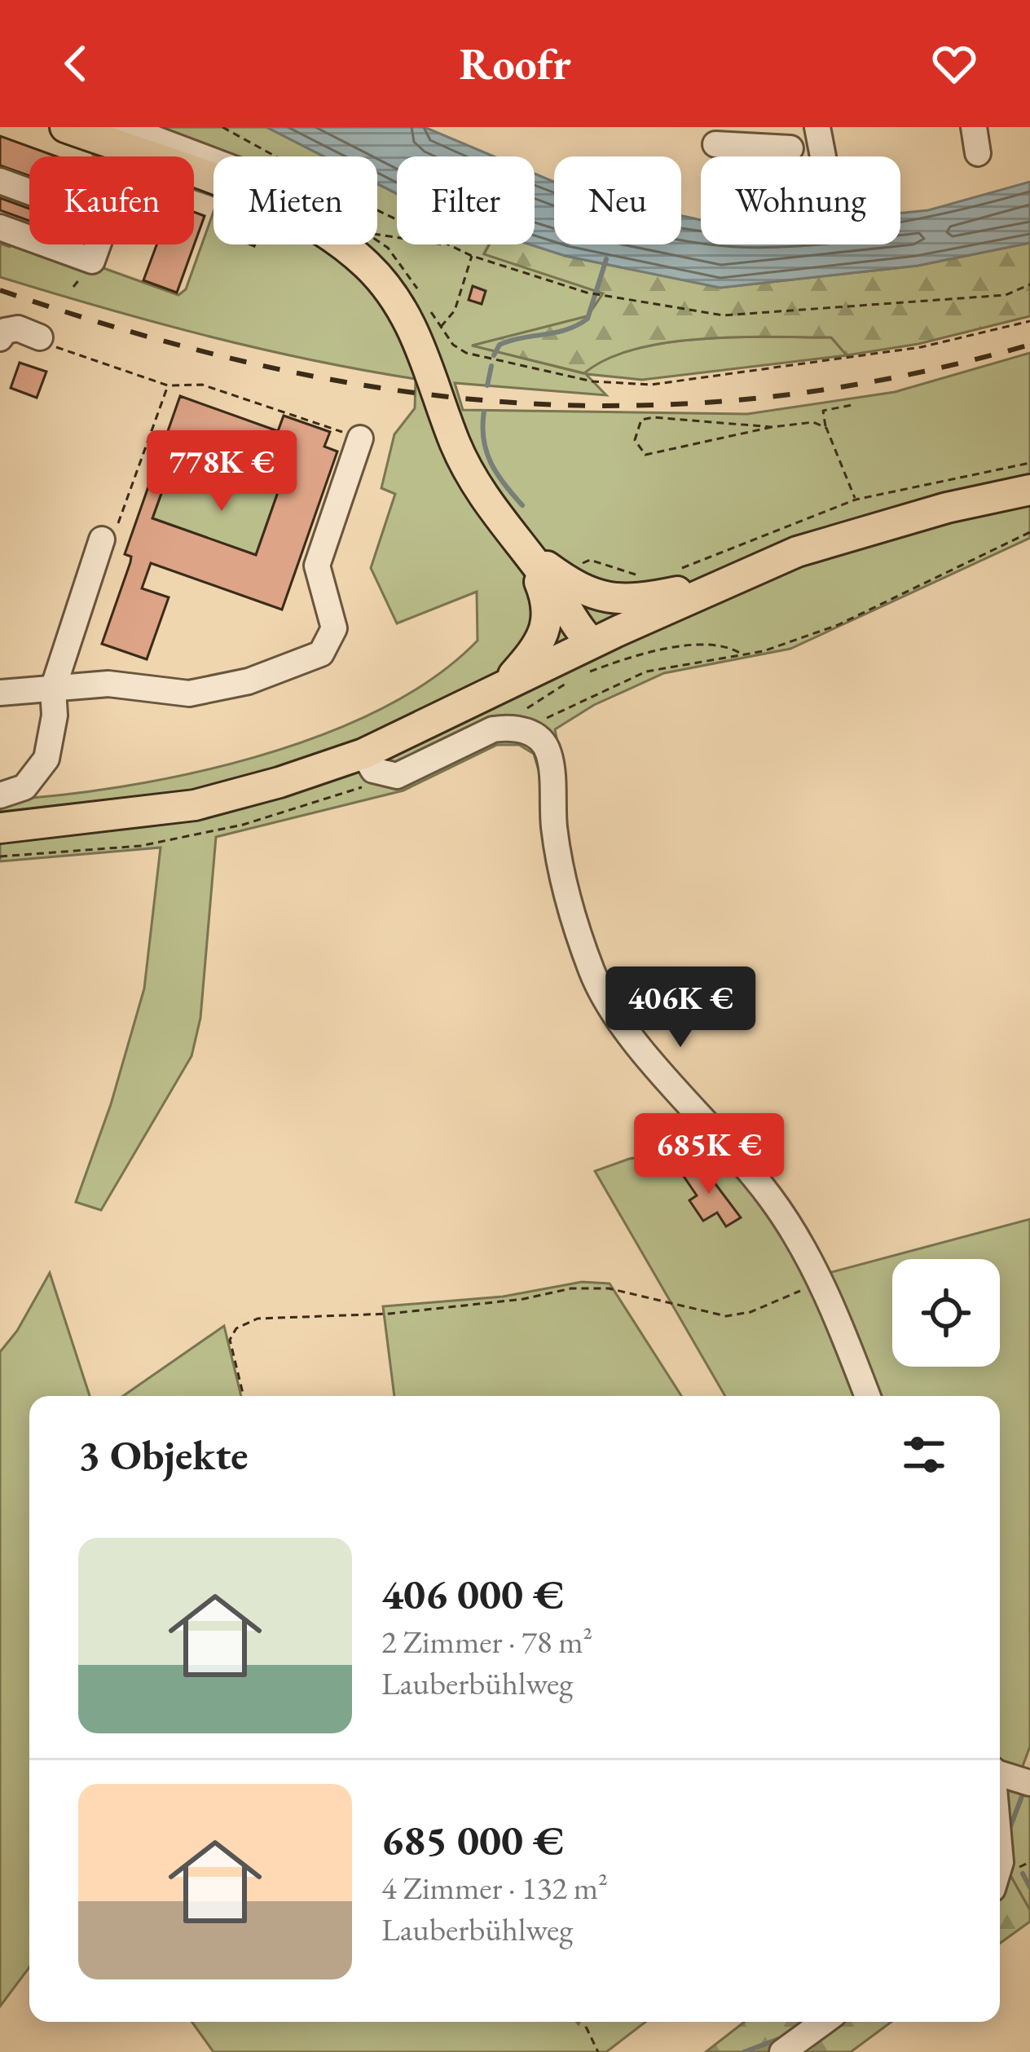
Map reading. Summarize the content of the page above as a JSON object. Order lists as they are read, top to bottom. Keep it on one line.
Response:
{"page":{"header":"Roofr","chip":["Kaufen","Mieten","Filter","Neu","Wohnung"],"price":["778K €","406K €","685K €"],"heading":"3 Objekte","list":[{"name":"406 000 €","note":"2 Zimmer · 78 m² · Lauberbühlweg"},{"name":"685 000 €","note":"4 Zimmer · 132 m² · Lauberbühlweg"}]}}
